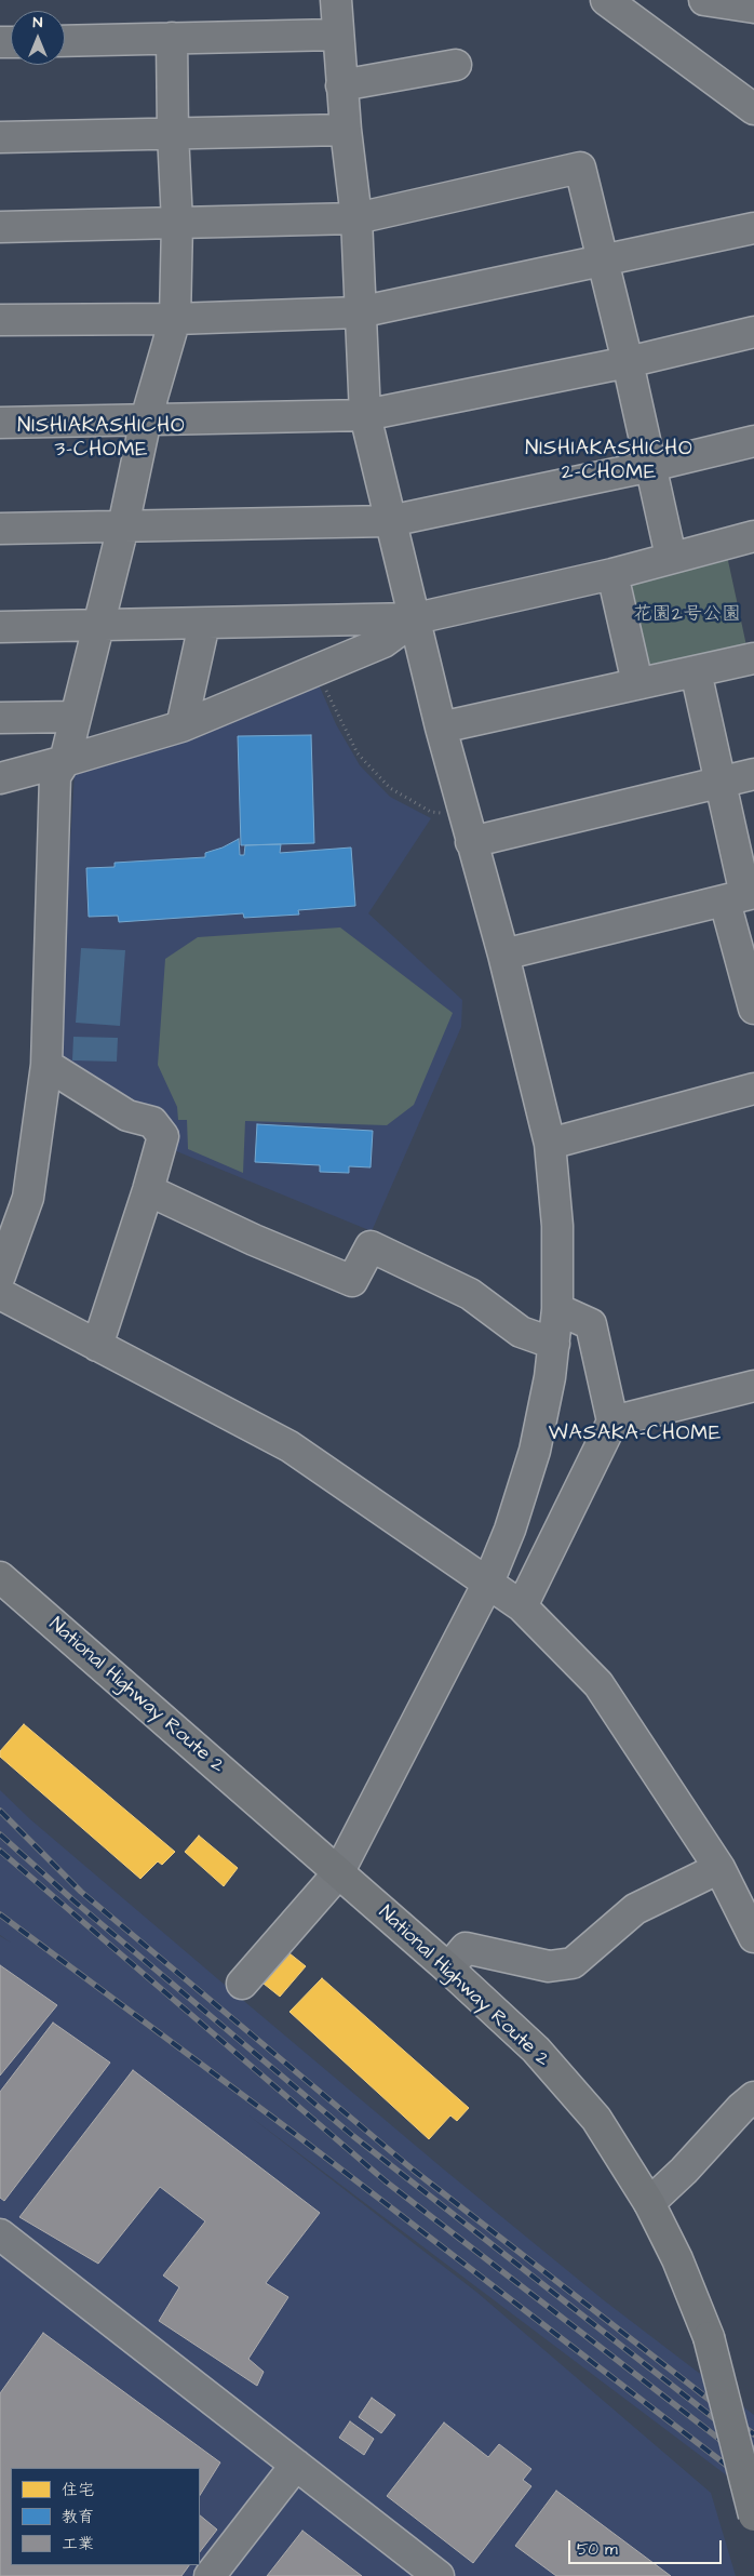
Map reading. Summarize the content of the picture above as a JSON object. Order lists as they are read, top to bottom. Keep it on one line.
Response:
{"streets":{"highway":["National Highway Route 2"]},"districts":["NISHIAKASHICHO 3-CHOME","NISHIAKASHICHO 2-CHOME","WASAKA-CHOME"],"parks":["花園2号公園"],"legend":["住宅","教育","工業"],"scale_bar":"50 m","north":"top"}
